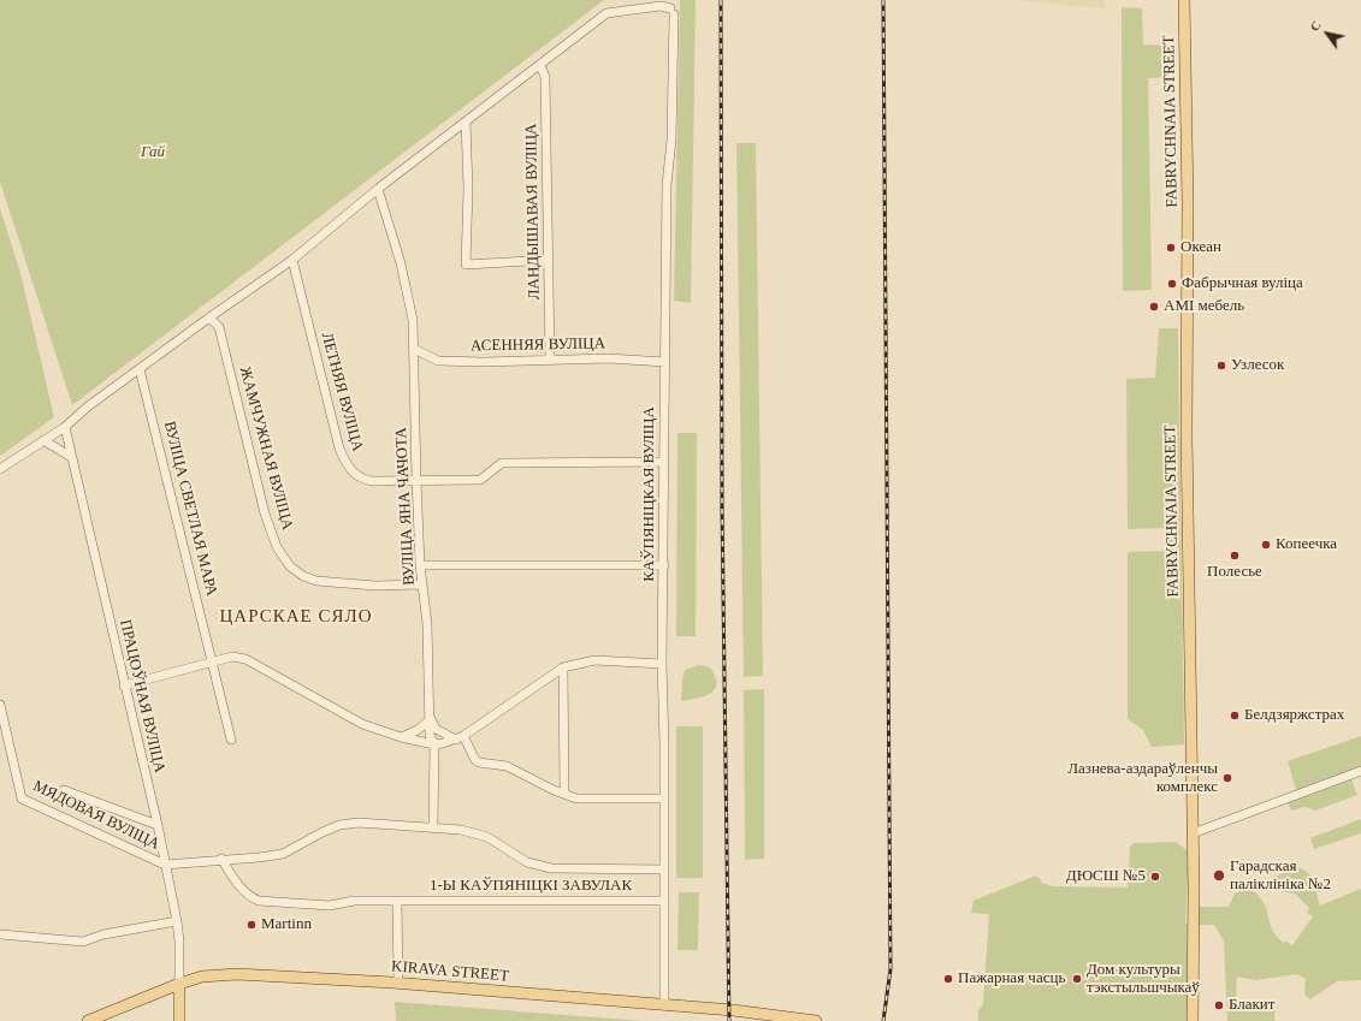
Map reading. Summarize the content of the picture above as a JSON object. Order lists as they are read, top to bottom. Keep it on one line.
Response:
{"streets":{"main road":["FABRYCHNAIA STREET","KIRAVA STREET"],"street":["ЛАНДЫШАВАЯ ВУЛІЦА","АСЕННЯЯ ВУЛІЦА","ЛЕТНЯЯ ВУЛІЦА","ЖАМЧУЖНАЯ ВУЛІЦА","КАЎПЯНІЦКАЯ ВУЛІЦА","ВУЛІЦА ЯНА ЧАЧОТА","ВУЛІЦА СВЕТЛАЯ МАРА","ПРАЦОЎНАЯ ВУЛІЦА","МЯДОВАЯ ВУЛІЦА","1-Ы КАЎПЯНІЦКІ ЗАВУЛАК"]},"crossings":[["ЛАНДЫШАВАЯ ВУЛІЦА","АСЕННЯЯ ВУЛІЦА"],["ЛАНДЫШАВАЯ ВУЛІЦА","КАЎПЯНІЦКАЯ ВУЛІЦА"],["АСЕННЯЯ ВУЛІЦА","КАЎПЯНІЦКАЯ ВУЛІЦА"],["АСЕННЯЯ ВУЛІЦА","ВУЛІЦА ЯНА ЧАЧОТА"],["ЛЕТНЯЯ ВУЛІЦА","КАЎПЯНІЦКАЯ ВУЛІЦА"],["ЛЕТНЯЯ ВУЛІЦА","ВУЛІЦА ЯНА ЧАЧОТА"],["ЖАМЧУЖНАЯ ВУЛІЦА","ВУЛІЦА ЯНА ЧАЧОТА"],["КАЎПЯНІЦКАЯ ВУЛІЦА","1-Ы КАЎПЯНІЦКІ ЗАВУЛАК"],["КАЎПЯНІЦКАЯ ВУЛІЦА","KIRAVA STREET"],["ВУЛІЦА ЯНА ЧАЧОТА","1-Ы КАЎПЯНІЦКІ ЗАВУЛАК"],["ПРАЦОЎНАЯ ВУЛІЦА","МЯДОВАЯ ВУЛІЦА"],["ПРАЦОЎНАЯ ВУЛІЦА","1-Ы КАЎПЯНІЦКІ ЗАВУЛАК"],["ПРАЦОЎНАЯ ВУЛІЦА","KIRAVA STREET"],["МЯДОВАЯ ВУЛІЦА","1-Ы КАЎПЯНІЦКІ ЗАВУЛАК"]],"districts":["ЦАРСКАЕ СЯЛО"],"parks":["Гай"],"places":["Океан","Фабрычная вуліца","AMI мебель","Узлесок","Копеечка","Полесье","Белдзяржстрах","Лазнева-аздараўленчы комплекс","Гарадская паліклініка №2","ДЮСШ №5","Martinn","Пажарная часць","Дом культуры тэкстыльшчыкаў","Блакит"],"north":"top left"}
